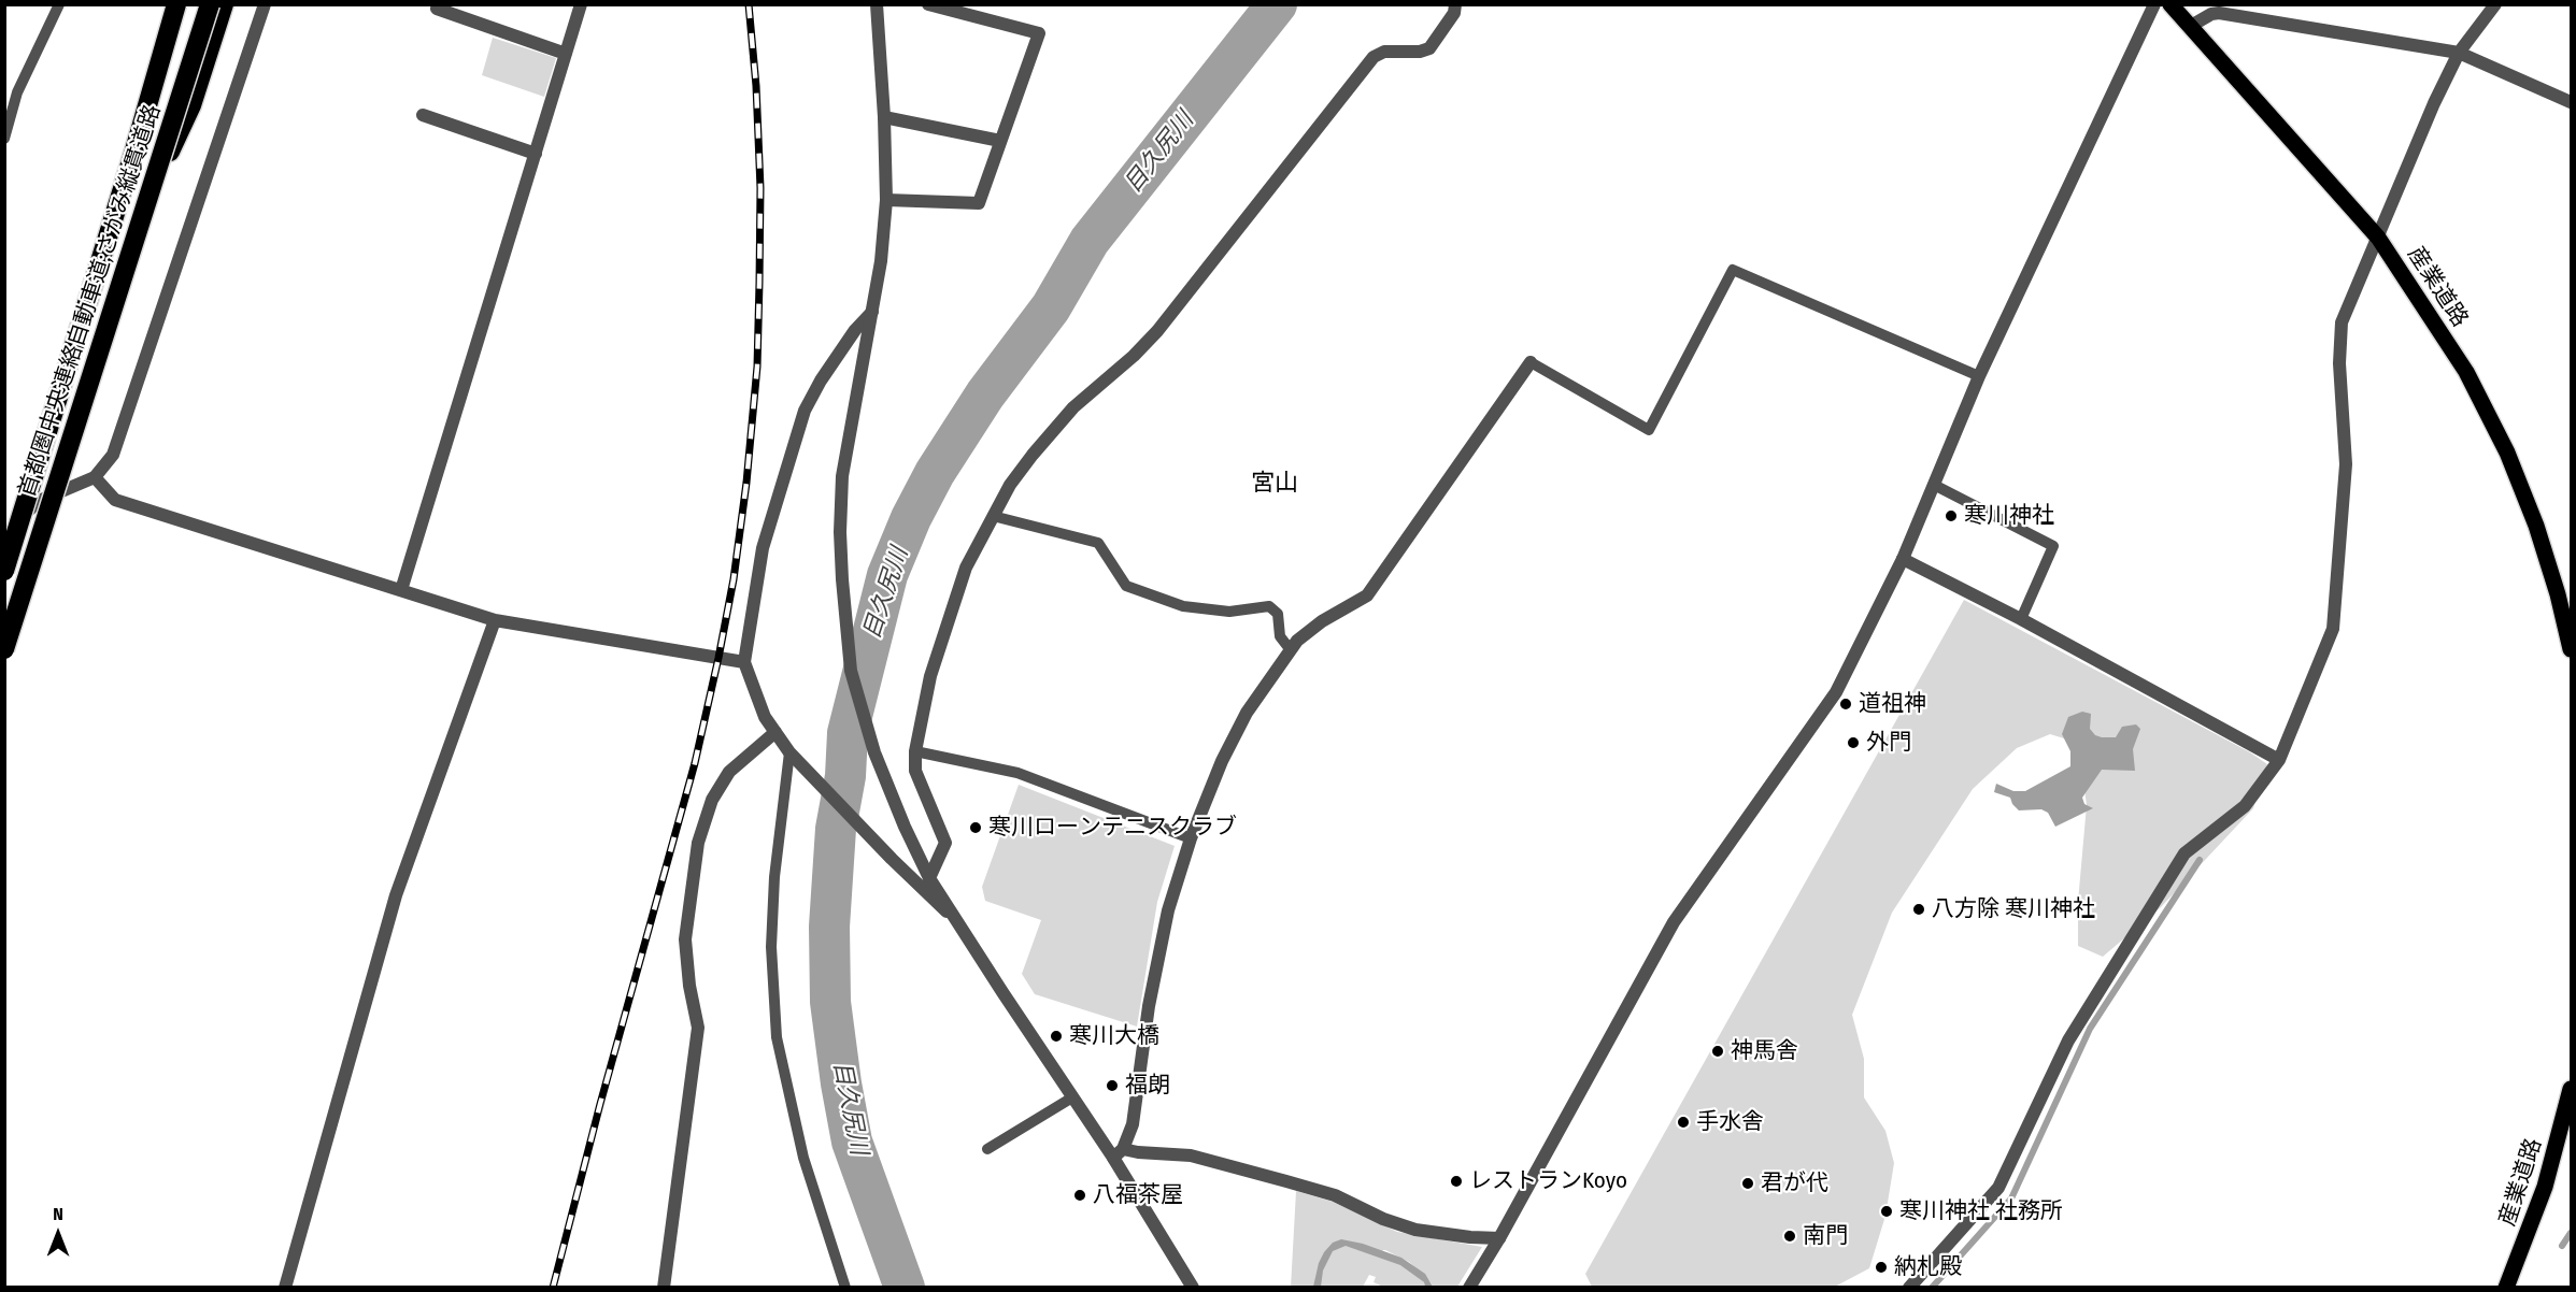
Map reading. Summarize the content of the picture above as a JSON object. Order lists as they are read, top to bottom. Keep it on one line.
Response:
{"streets":{"highway":["首都圏中央連絡自動車道;さがみ縦貫道路"],"main road":["産業道路"]},"districts":["宮山"],"water":["目久尻川"],"places":["寒川神社","道祖神","外門","寒川ローンテニスクラブ","八方除 寒川神社","寒川大橋","神馬舎","福朗","手水舎","レストランKoyo","君が代","八福茶屋","寒川神社 社務所","南門","納札殿"],"north":"top"}
